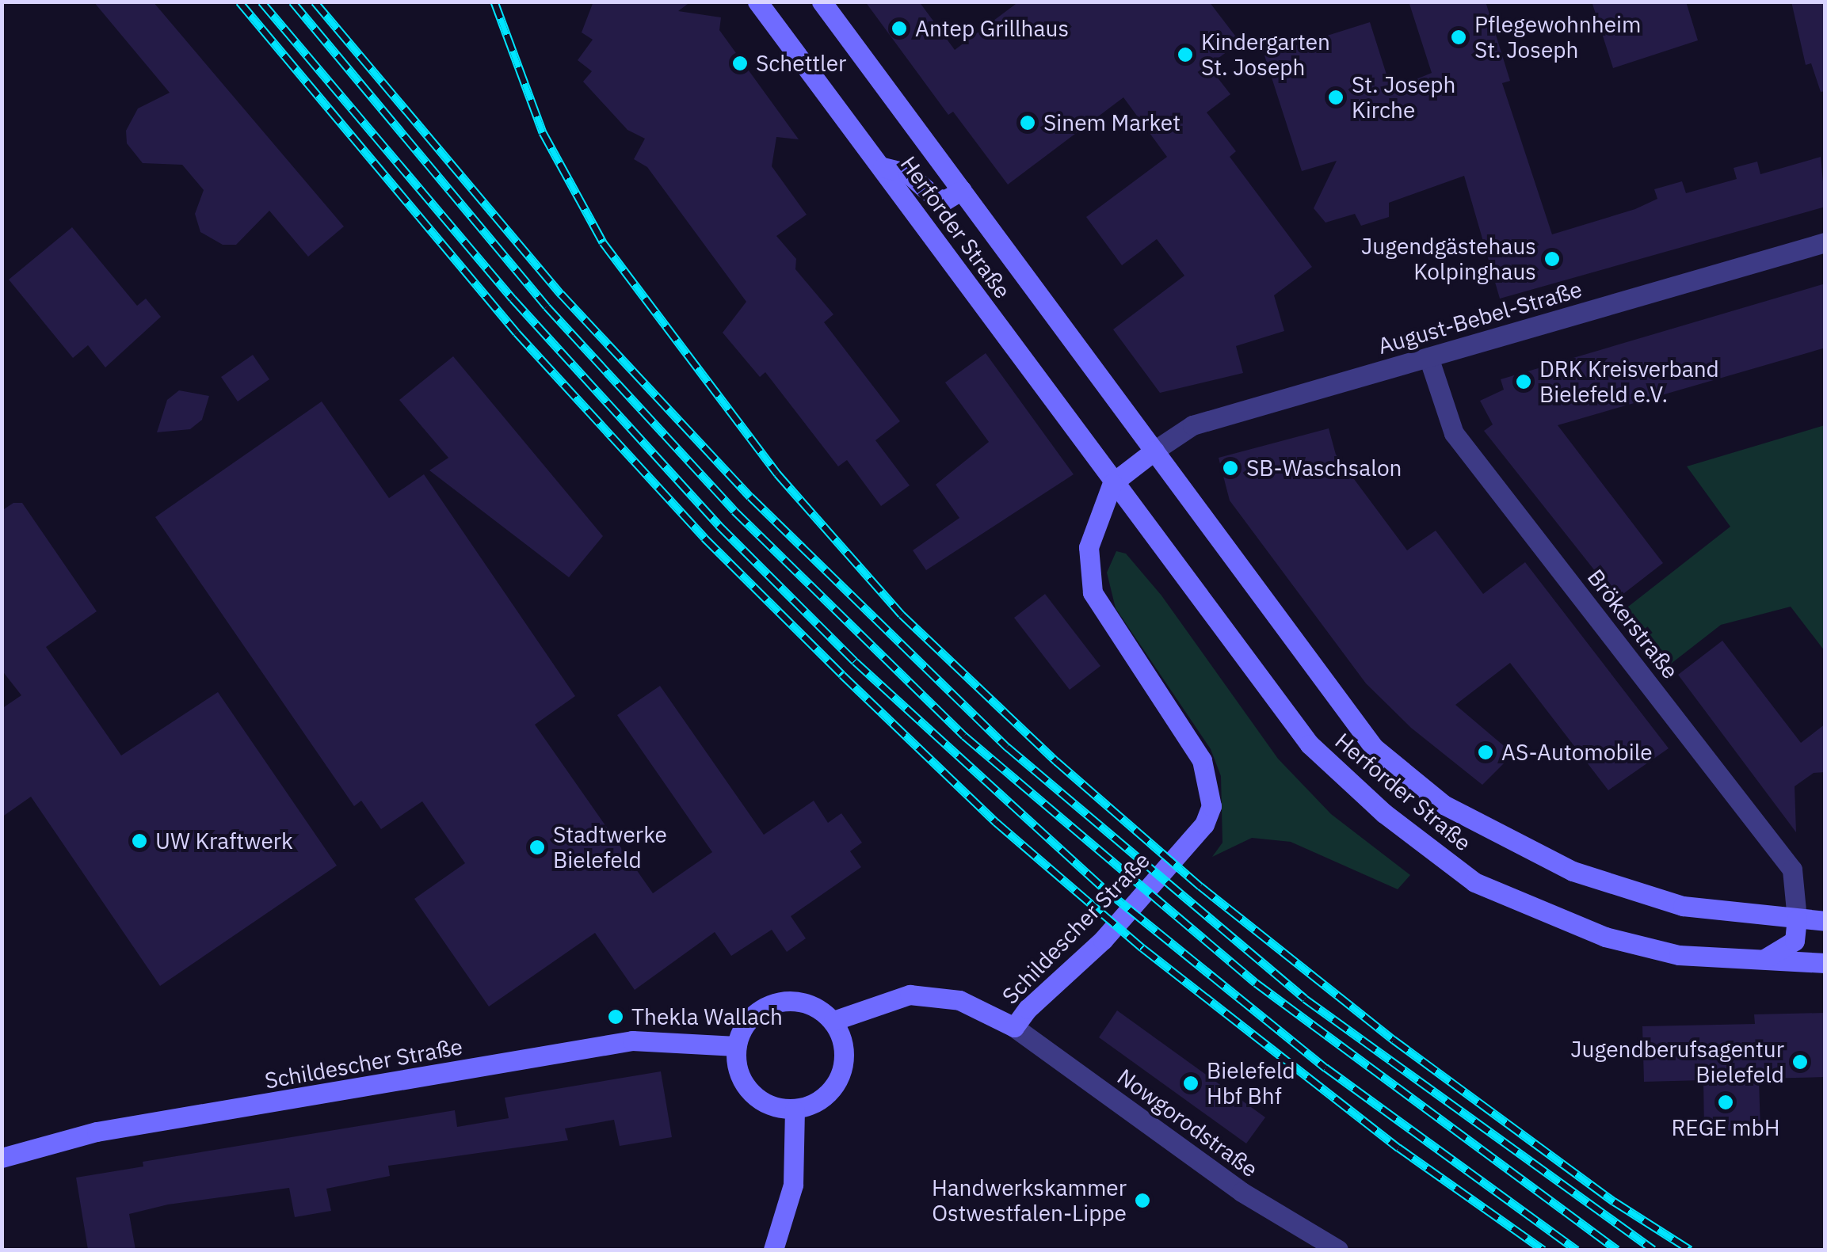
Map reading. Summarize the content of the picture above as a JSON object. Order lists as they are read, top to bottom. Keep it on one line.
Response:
{"streets":{"street":["Herforder Straße","August-Bebel-Straße","Brökerstraße","Schildescher Straße","Nowgorodstraße"]},"crossings":[["Herforder Straße","August-Bebel-Straße"],["Herforder Straße","Brökerstraße"],["Herforder Straße","Schildescher Straße"],["August-Bebel-Straße","Brökerstraße"],["Schildescher Straße","Nowgorodstraße"]],"places":["Antep Grillhaus","Pflegewohnheim St. Joseph","Kindergarten St. Joseph","Schettler","St. Joseph Kirche","Sinem Market","Jugendgästehaus Kolpinghaus","DRK Kreisverband Bielefeld e.V.","SB-Waschsalon","AS-Automobile","UW Kraftwerk","Stadtwerke Bielefeld","Thekla Wallach","Jugendberufsagentur Bielefeld","Bielefeld Hbf Bhf","REGE mbH","Handwerkskammer Ostwestfalen-Lippe"]}
